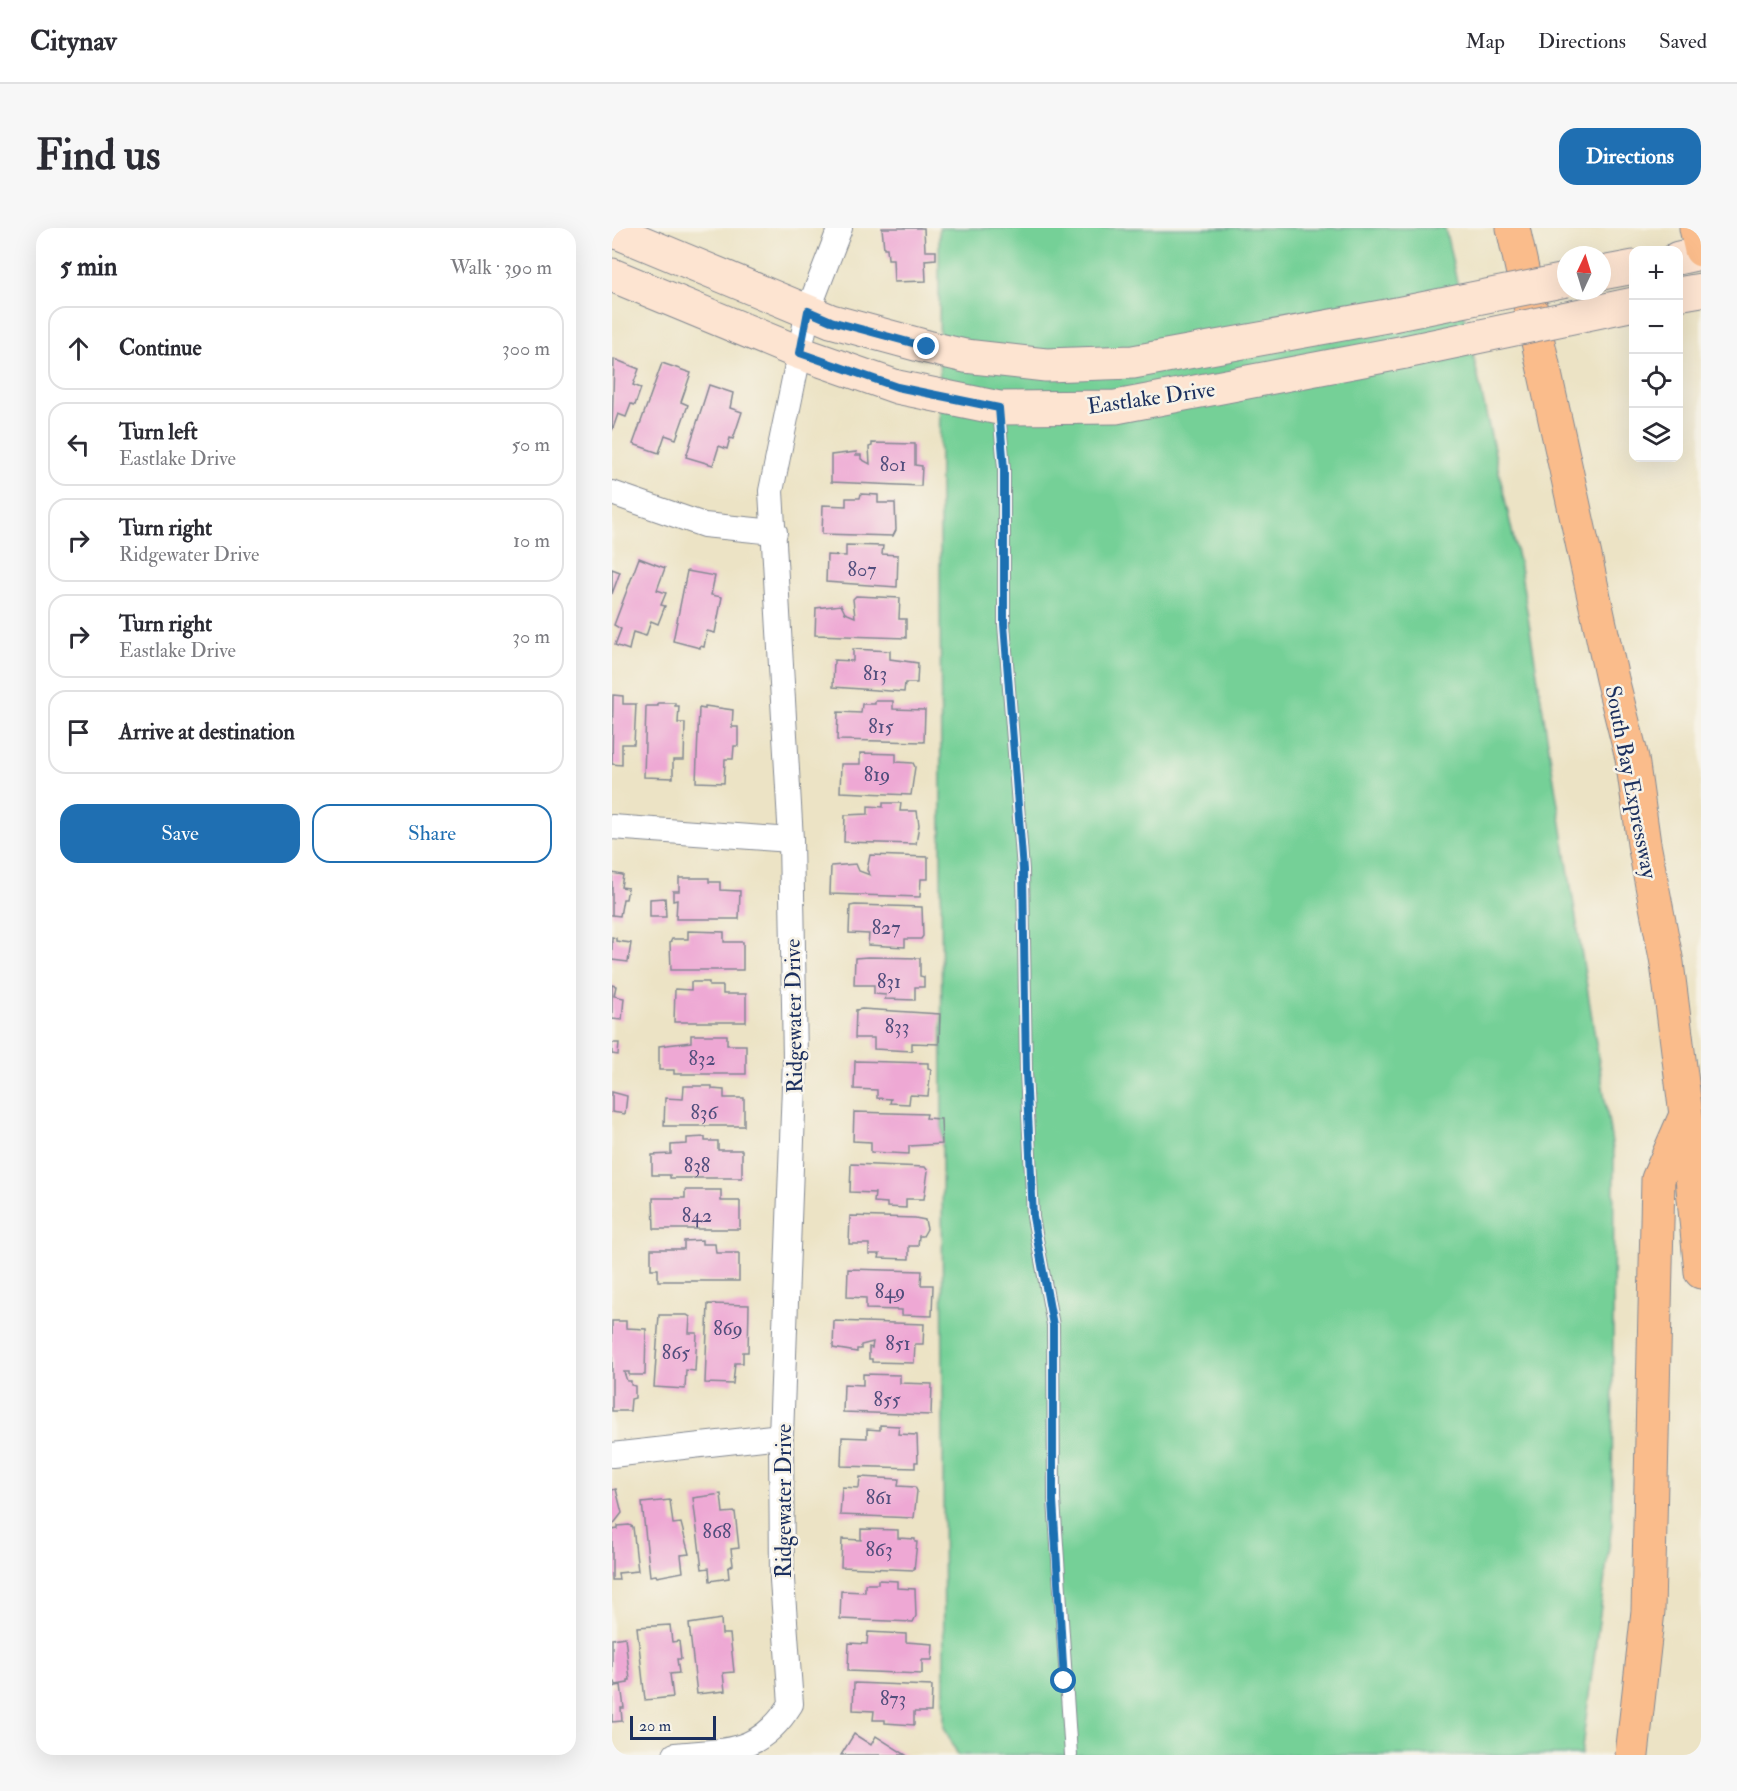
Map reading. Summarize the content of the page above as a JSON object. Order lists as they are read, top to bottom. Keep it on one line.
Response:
{"streets":{"highway":["South Bay Expressway"],"street":["Eastlake Drive","Ridgewater Drive"]},"crossings":[["Eastlake Drive","Ridgewater Drive"]],"house_numbers":["801","807","813","815","819","827","831","833","832","836","838","842","849","869","851","865","855","861","868","863","873"],"scale_bar":"20 m","north":"top","page":{"header":"Citynav","nav":["Map","Directions","Saved"],"buttons":["Directions",["Save","Share"]],"title":"Find us","heading":["5 min","Walk · 390 m"],"map_buttons":["+","−"],"list":[["Continue","300 m"],["Turn left","Eastlake Drive","50 m"],["Turn right","Ridgewater Drive","10 m"],["Turn right","Eastlake Drive","30 m"],"Arrive at destination"],"scale":"20 m"}}
